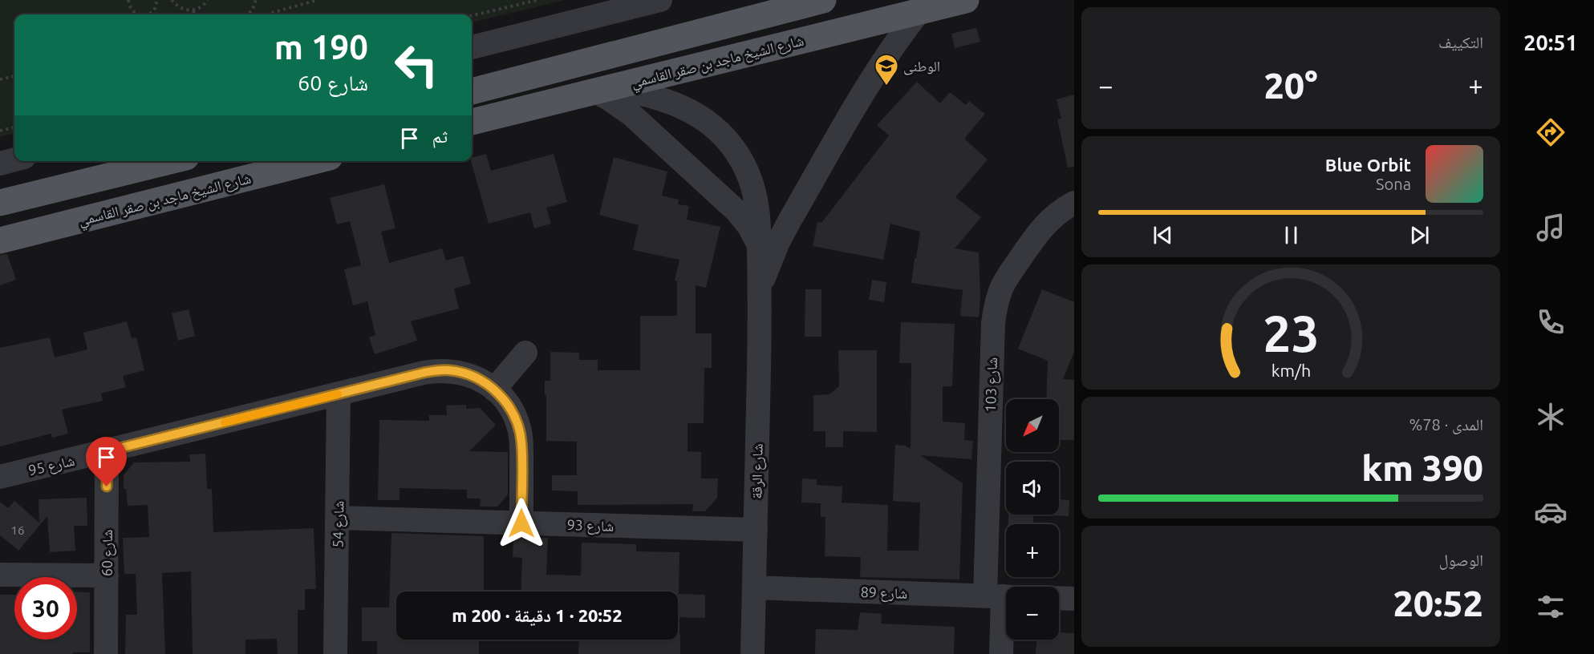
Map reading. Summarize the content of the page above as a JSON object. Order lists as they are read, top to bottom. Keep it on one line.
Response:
{"streets":{"main road":["شارع الشيخ ماجد بن صقر القاسمي"],"street":["شارع 103","شارع 95","شارع الرقة","شارع 54","شارع 93","شارع 60","شارع 89"]},"crossings":[["شارع الشيخ ماجد بن صقر القاسمي","شارع الرقة"],["شارع 103","شارع 89"],["شارع 95","شارع 54"],["شارع 95","شارع 93"],["شارع 95","شارع 60"],["شارع الرقة","شارع 93"],["شارع الرقة","شارع 89"],["شارع 54","شارع 93"]],"places":{"school or university":["الوطنی"]},"house_numbers":["16"],"north":"bottom left","page":{"tabs":"20:51","tile":["التكييف",["المدى · 78%","390 km"],["الوصول","20:52"]],"turn":["190 m","شارع 60"],"heat":["−","20°","+"],"then":"ثم","song":["Blue Orbit","Sona"],"map_buttons":["+","−"],"limit":"30","trip":"20:52 · 1 دقيقة · 200 m","gauge":["23","km/h"]}}
